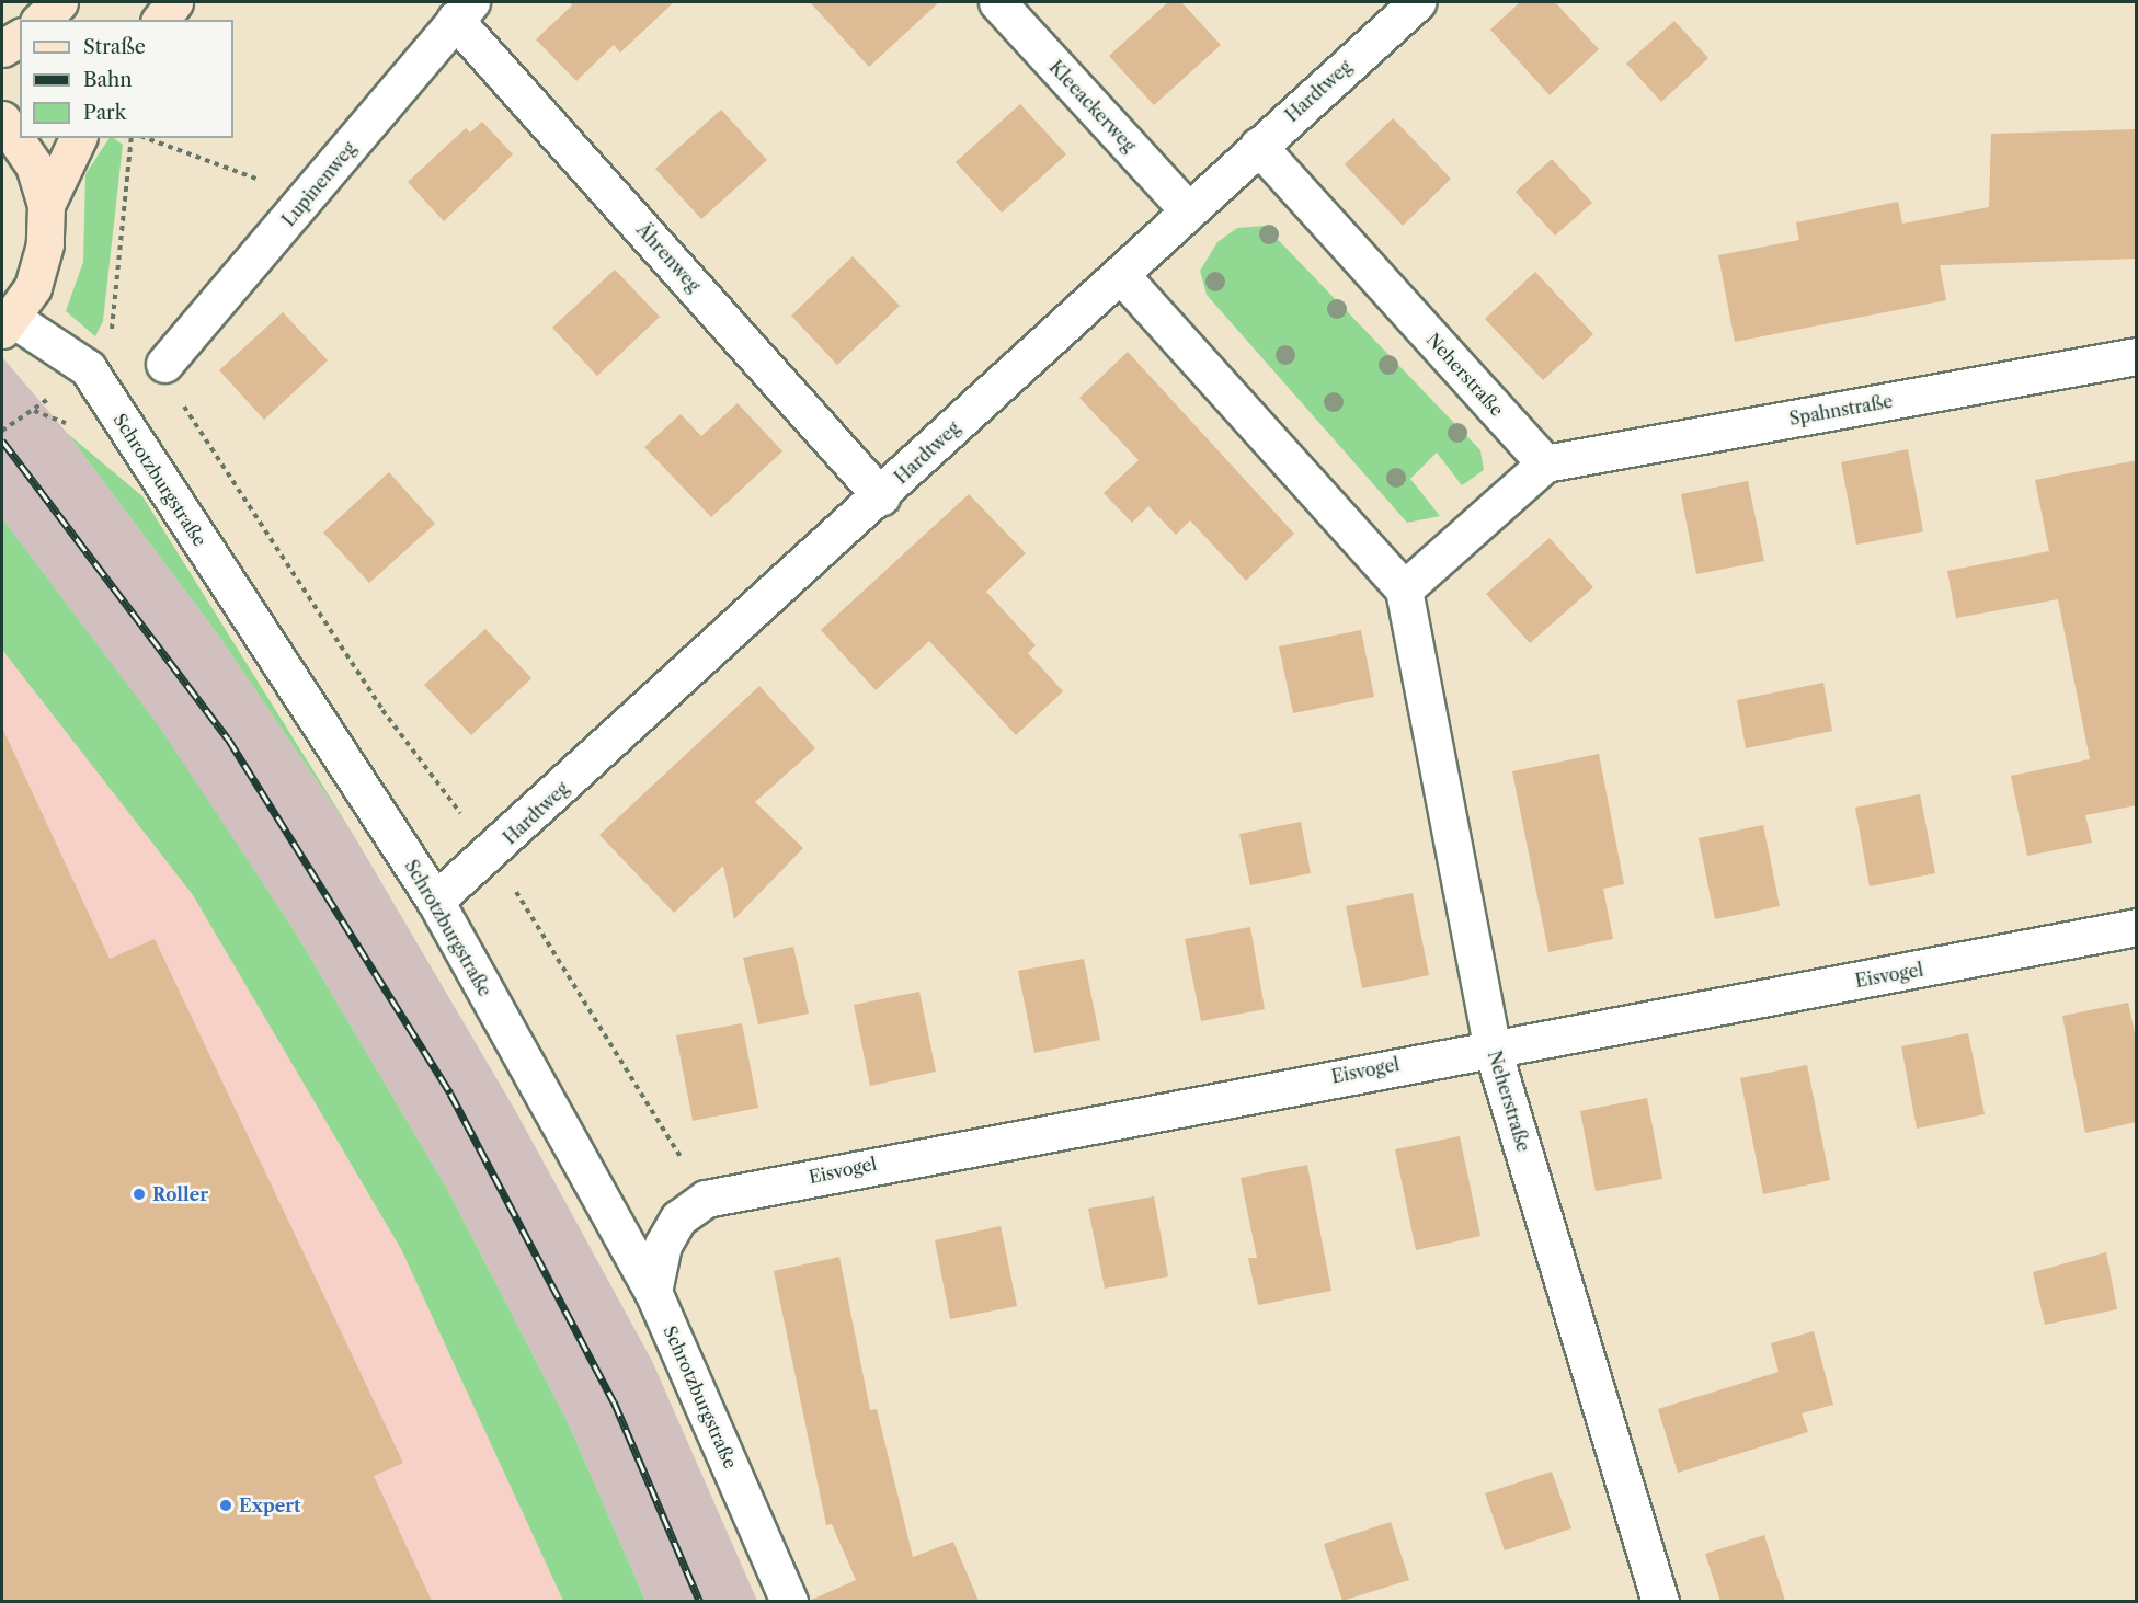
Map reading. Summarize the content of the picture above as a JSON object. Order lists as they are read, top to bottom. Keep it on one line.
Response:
{"streets":{"street":["Hardtweg","Kleeackerweg","Lupinenweg","Ährenweg","Neherstraße","Spahnstraße","Schrotzburgstraße","Eisvogel"]},"crossings":[["Hardtweg","Kleeackerweg"],["Hardtweg","Ährenweg"],["Hardtweg","Neherstraße"],["Hardtweg","Schrotzburgstraße"],["Lupinenweg","Ährenweg"],["Neherstraße","Spahnstraße"],["Neherstraße","Eisvogel"],["Schrotzburgstraße","Eisvogel"]],"places":["Roller","Expert"],"legend":["Straße","Bahn","Park"]}
